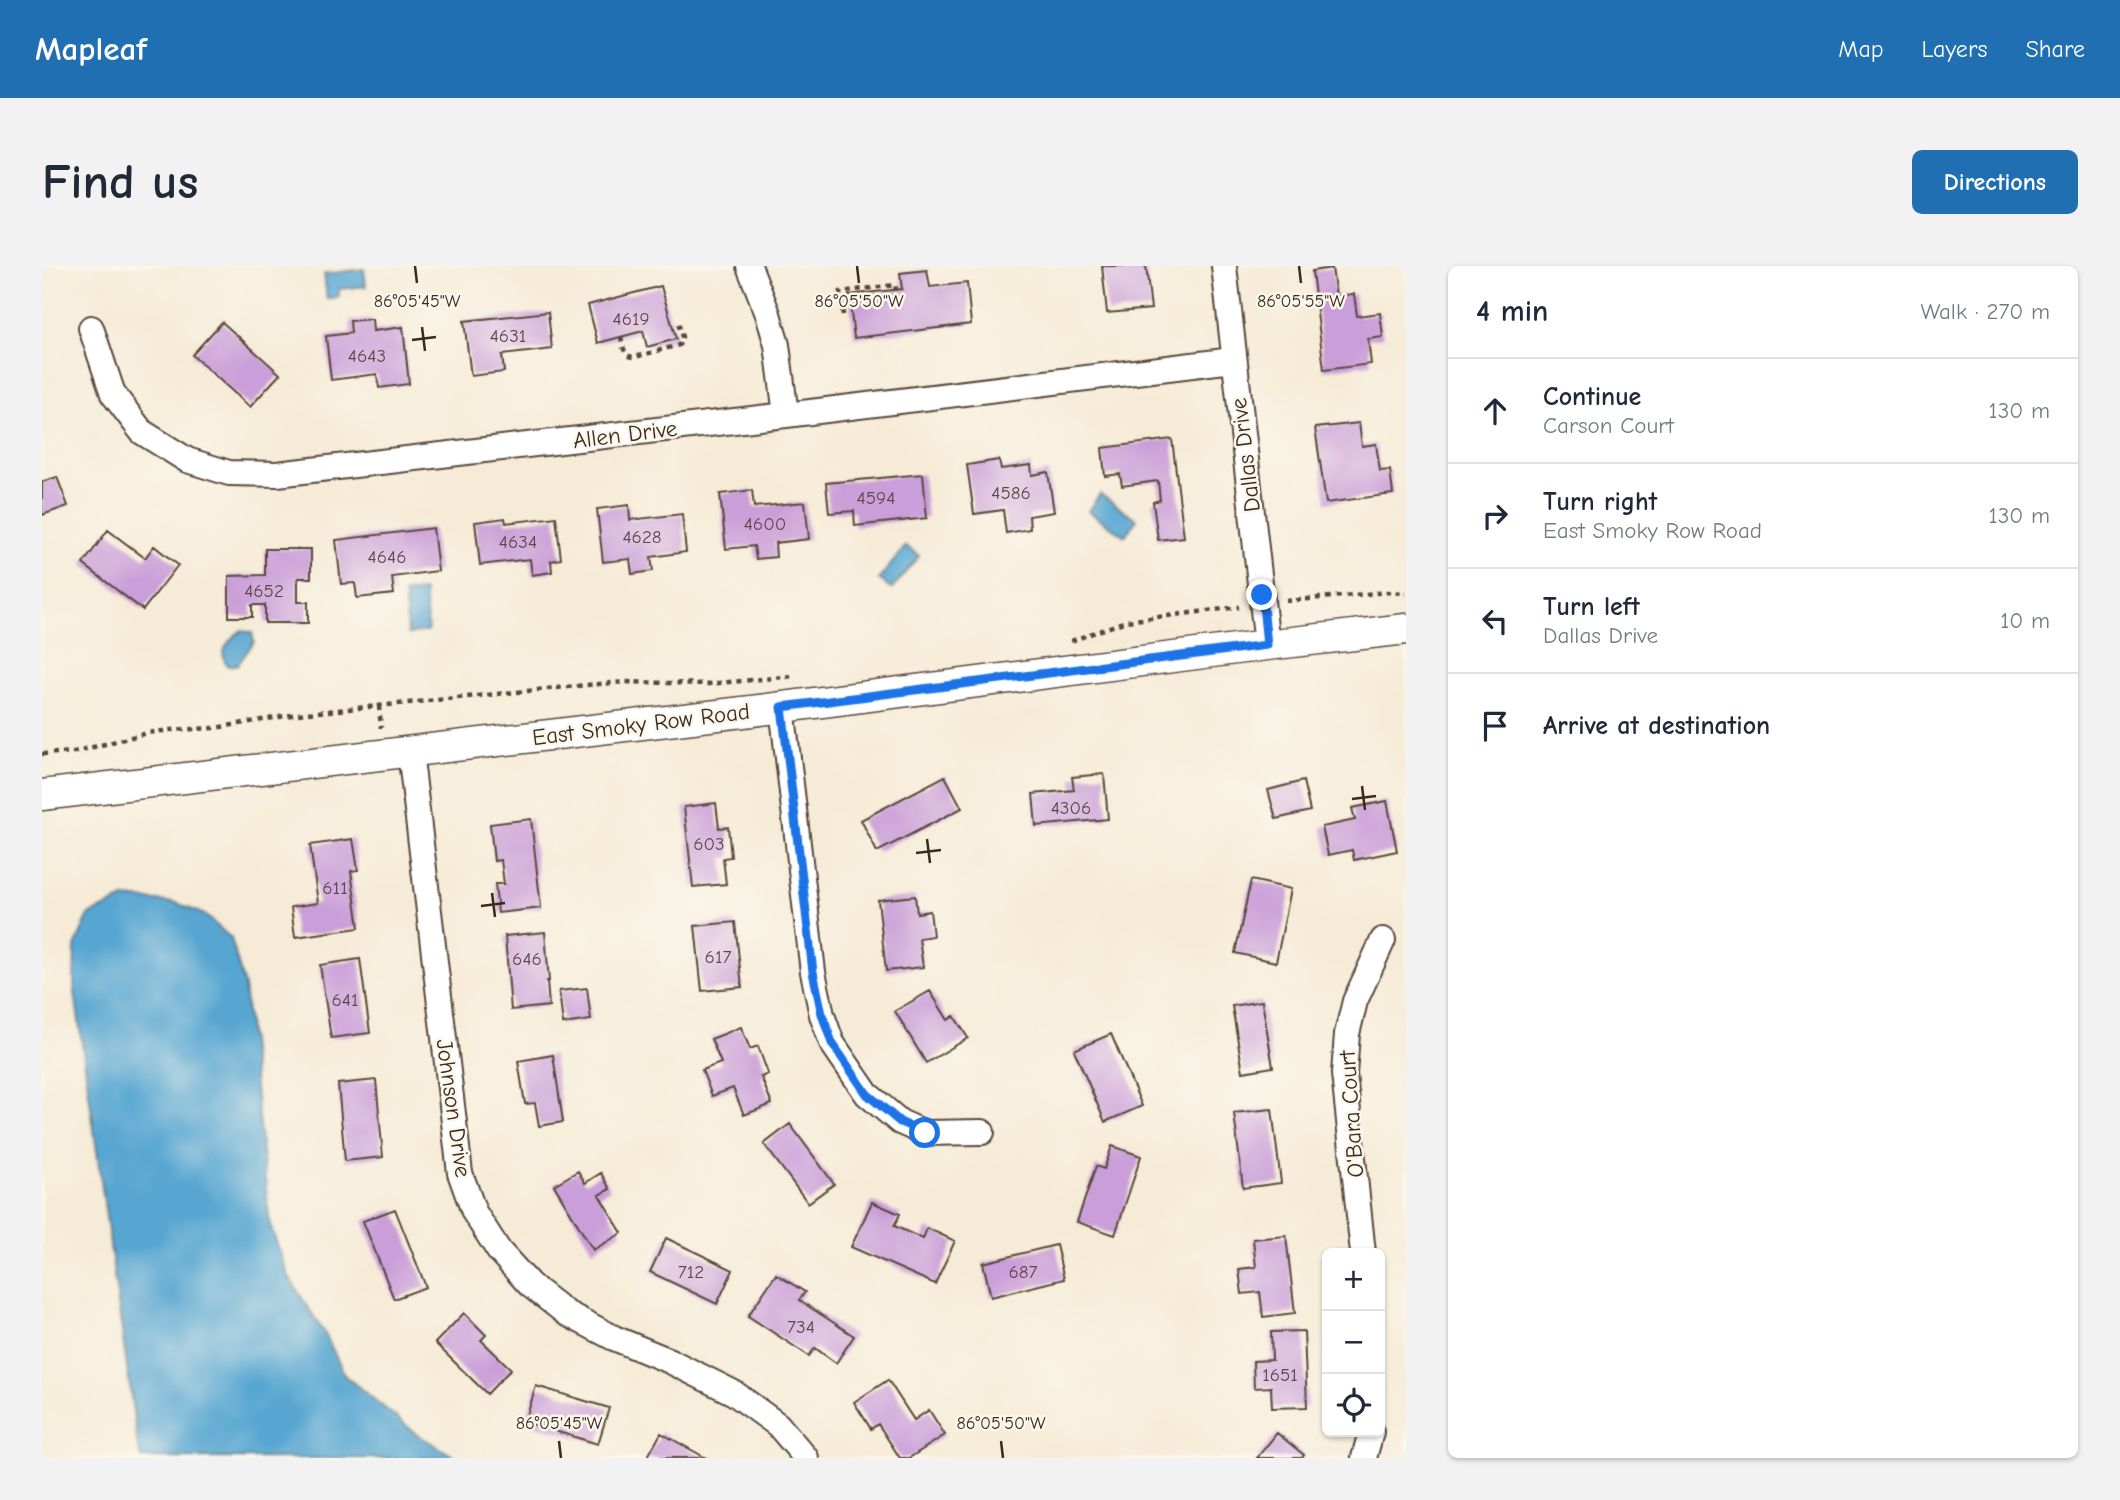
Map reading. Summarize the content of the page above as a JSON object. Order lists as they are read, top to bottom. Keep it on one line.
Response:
{"streets":{"street":["Allen Drive","Dallas Drive","East Smoky Row Road","Johnson Drive","O'Bara Court"]},"crossings":[["Allen Drive","Dallas Drive"],["Dallas Drive","East Smoky Row Road"],["East Smoky Row Road","Johnson Drive"]],"house_numbers":["4619","4631","4643","4586","4594","4600","4628","4634","4646","4652","4306","603","611","617","646","641","712","687","734","1651"],"page":{"header":"Mapleaf","nav":["Map","Layers","Share"],"buttons":"Directions","title":"Find us","heading":["4 min","Walk · 270 m"],"list":[["Continue","Carson Court","130 m"],["Turn right","East Smoky Row Road","130 m"],["Turn left","Dallas Drive","10 m"],"Arrive at destination"],"map_buttons":["+","−"]},"coordinates":["86°05'45\"W","86°05'50\"W","86°05'55\"W"]}
